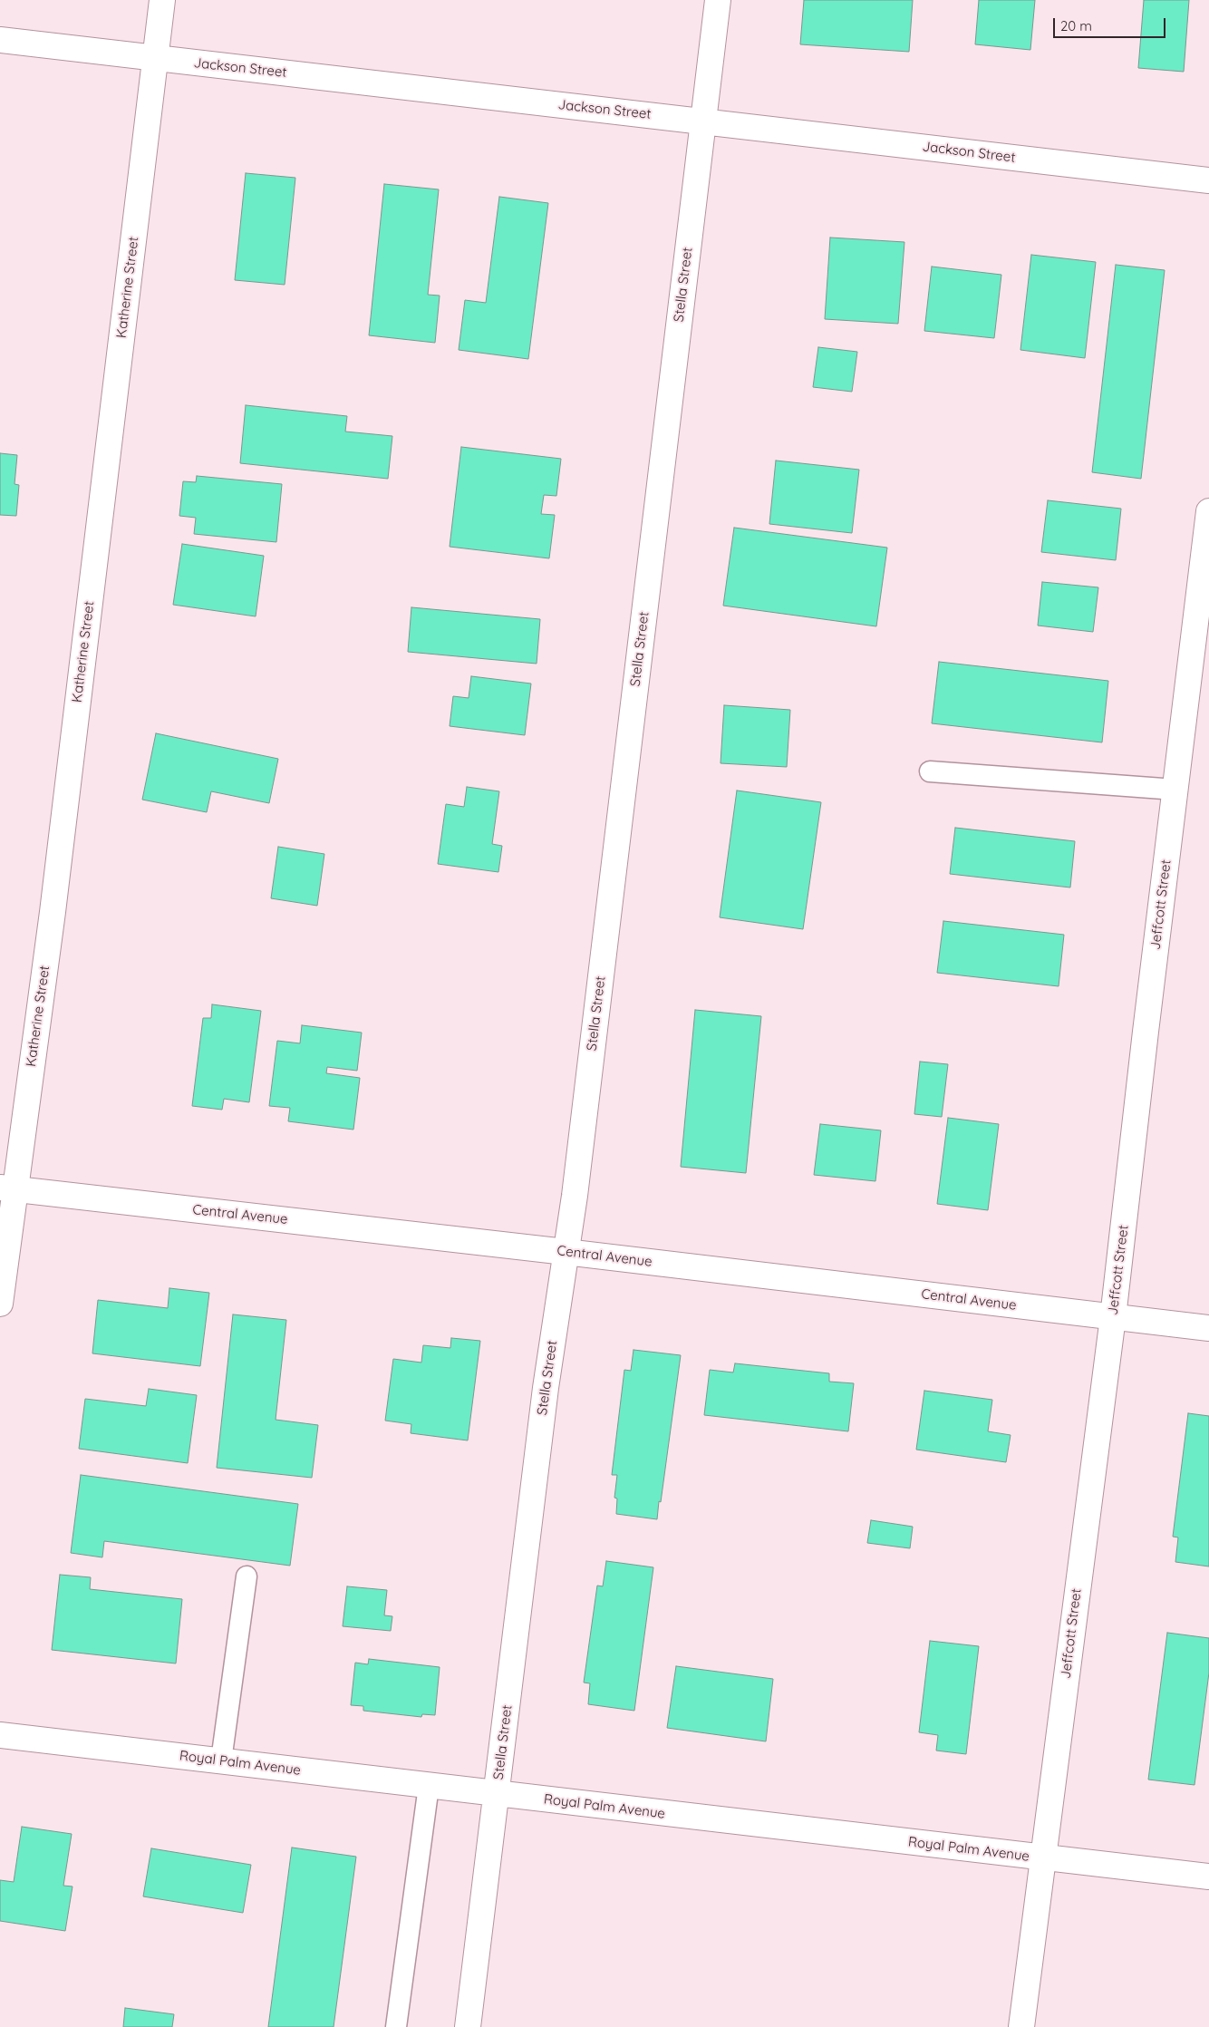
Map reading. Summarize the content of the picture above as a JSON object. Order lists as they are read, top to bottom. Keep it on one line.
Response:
{"streets":{"street":["Jackson Street","Stella Street","Katherine Street","Jeffcott Street","Central Avenue","Royal Palm Avenue"]},"crossings":[["Jackson Street","Stella Street"],["Jackson Street","Katherine Street"],["Stella Street","Central Avenue"],["Stella Street","Royal Palm Avenue"],["Katherine Street","Central Avenue"],["Jeffcott Street","Central Avenue"],["Jeffcott Street","Royal Palm Avenue"]],"scale_bar":"20 m"}
